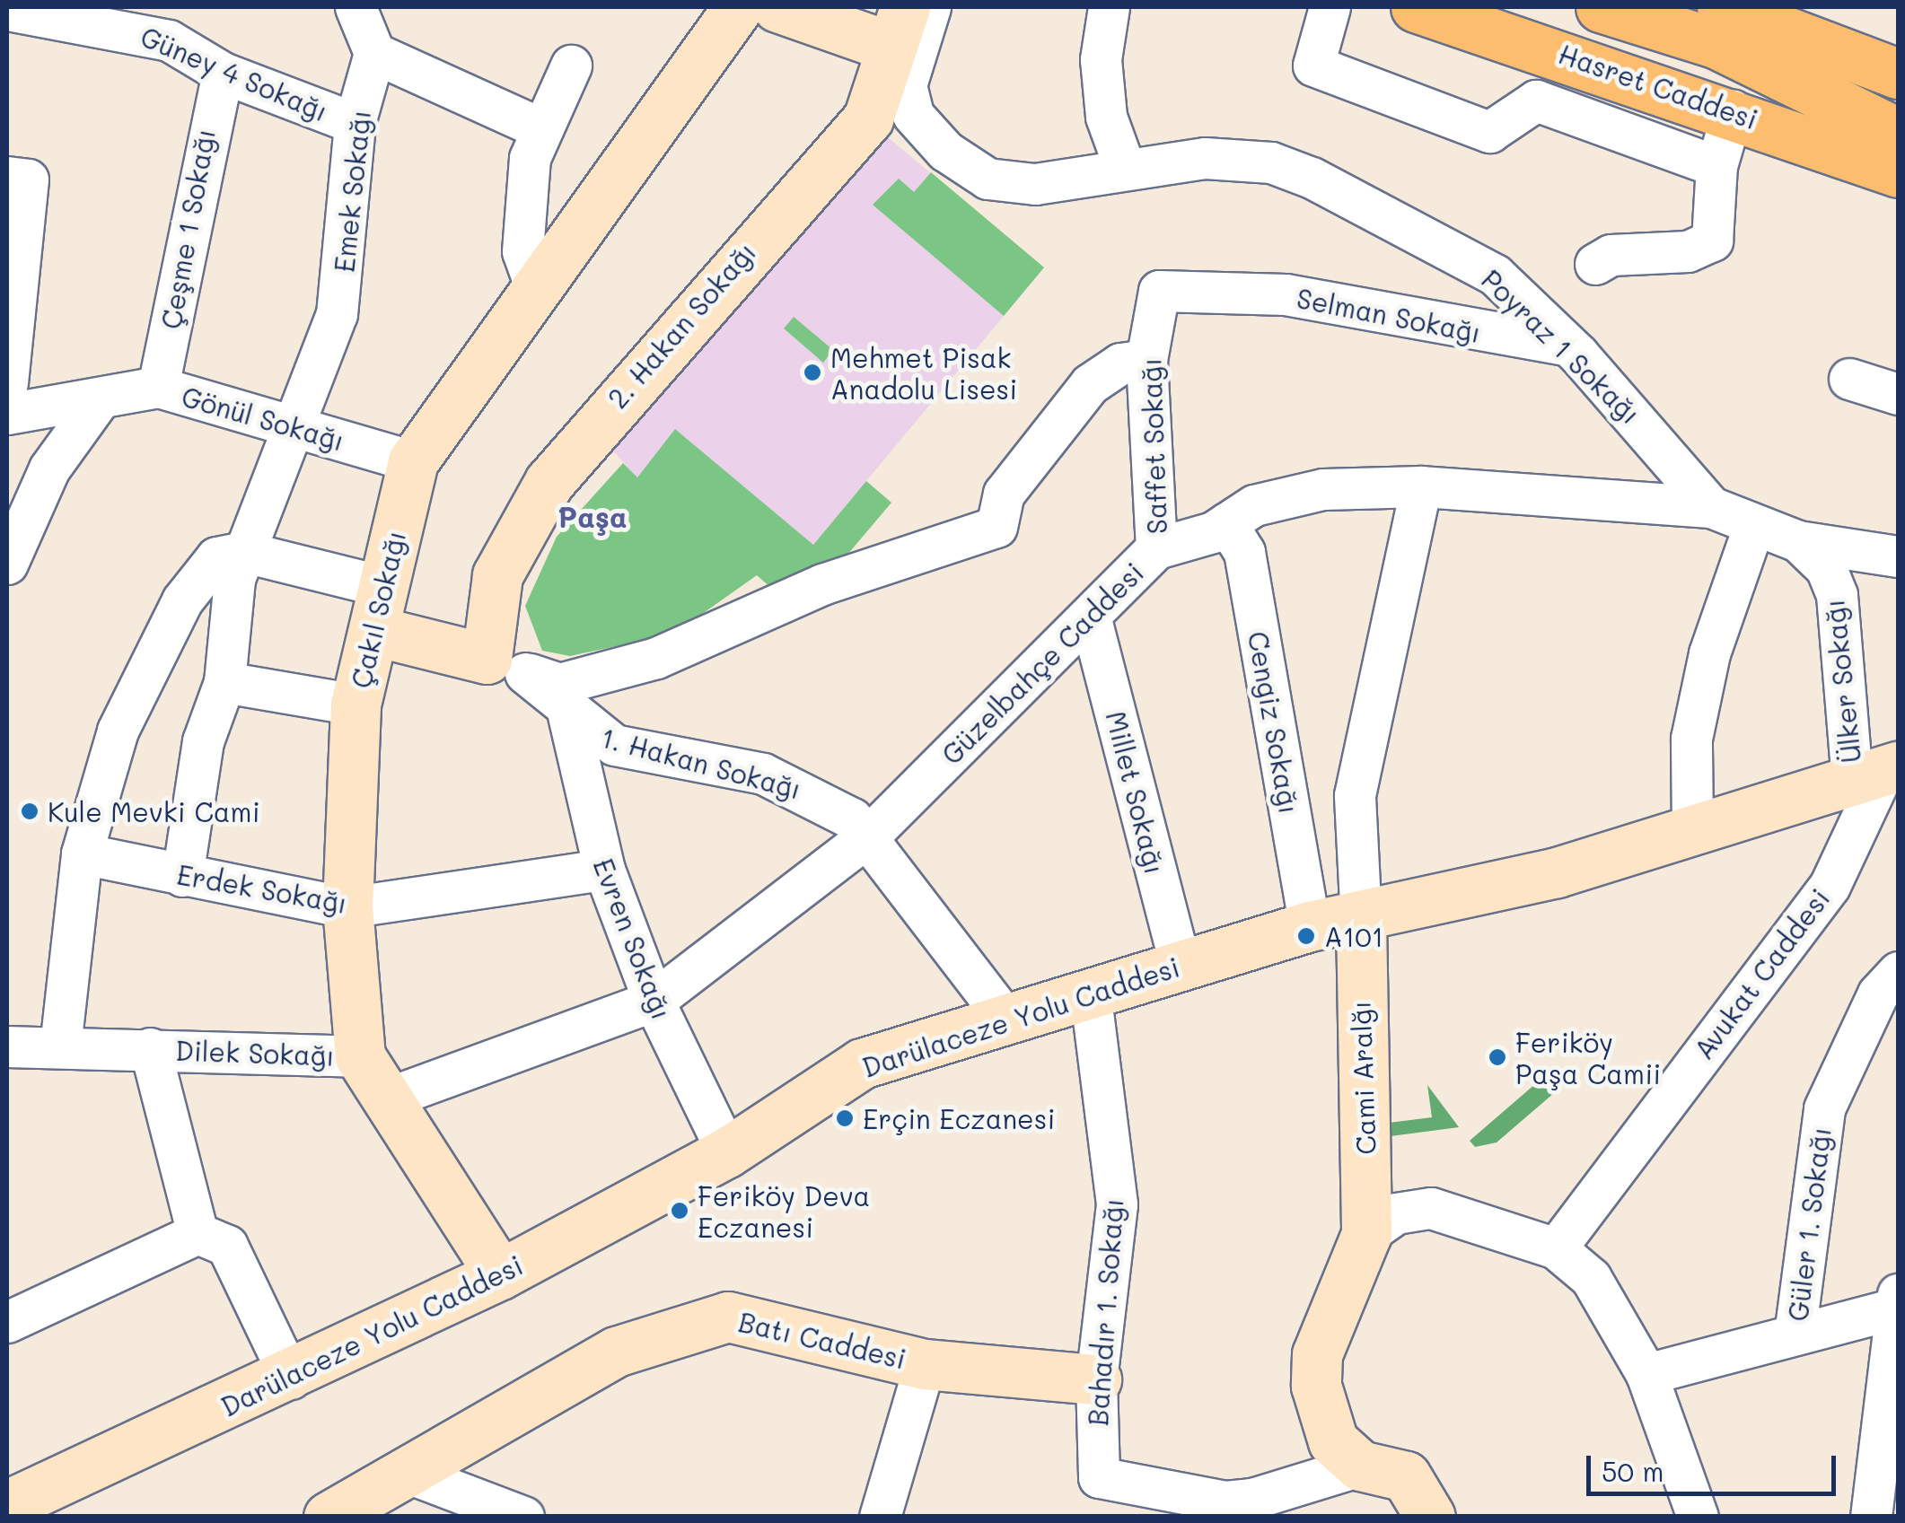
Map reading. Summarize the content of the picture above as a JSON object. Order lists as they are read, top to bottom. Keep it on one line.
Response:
{"streets":{"main road":["Hasret Caddesi"],"street":["Güney 4 Sokağı","Emek Sokağı","Çeşme 1 Sokağı","Selman Sokağı","2. Hakan Sokağı","Poyraz 1 Sokağı","Gönül Sokağı","Saffet Sokağı","Çakıl Sokağı","Güzelbahçe Caddesi","Ülker Sokağı","Cengiz Sokağı","1. Hakan Sokağı","Millet Sokağı","Erdek Sokağı","Evren Sokağı","Avukat Caddesi","Darülaceze Yolu Caddesi","Dilek Sokağı","Cami Aralğı","Güler 1. Sokağı","Bahadır 1. Sokağı","Batı Caddesi"]},"crossings":[["Güney 4 Sokağı","Emek Sokağı"],["Güney 4 Sokağı","Çeşme 1 Sokağı"],["Emek Sokağı","Gönül Sokağı"],["Emek Sokağı","Erdek Sokağı"],["Çeşme 1 Sokağı","Gönül Sokağı"],["Selman Sokağı","Poyraz 1 Sokağı"],["Selman Sokağı","Saffet Sokağı"],["2. Hakan Sokağı","1. Hakan Sokağı"],["Poyraz 1 Sokağı","Güzelbahçe Caddesi"],["Poyraz 1 Sokağı","Ülker Sokağı"],["Gönül Sokağı","Çakıl Sokağı"],["Saffet Sokağı","Güzelbahçe Caddesi"],["Çakıl Sokağı","Erdek Sokağı"],["Çakıl Sokağı","Dilek Sokağı"],["Güzelbahçe Caddesi","Cengiz Sokağı"],["Güzelbahçe Caddesi","1. Hakan Sokağı"],["Güzelbahçe Caddesi","Millet Sokağı"],["Güzelbahçe Caddesi","Evren Sokağı"],["Ülker Sokağı","Avukat Caddesi"],["Ülker Sokağı","Darülaceze Yolu Caddesi"],["Cengiz Sokağı","Darülaceze Yolu Caddesi"],["1. Hakan Sokağı","Evren Sokağı"],["1. Hakan Sokağı","Darülaceze Yolu Caddesi"],["Millet Sokağı","Darülaceze Yolu Caddesi"],["Erdek Sokağı","Evren Sokağı"],["Evren Sokağı","Darülaceze Yolu Caddesi"],["Avukat Caddesi","Darülaceze Yolu Caddesi"],["Darülaceze Yolu Caddesi","Cami Aralğı"],["Darülaceze Yolu Caddesi","Bahadır 1. Sokağı"],["Bahadır 1. Sokağı","Batı Caddesi"]],"districts":["Paşa"],"places":["Mehmet Pisak Anadolu Lisesi","Kule Mevki Cami","A101","Feriköy Paşa Camii","Erçin Eczanesi","Feriköy Deva Eczanesi"],"scale_bar":"50 m"}
